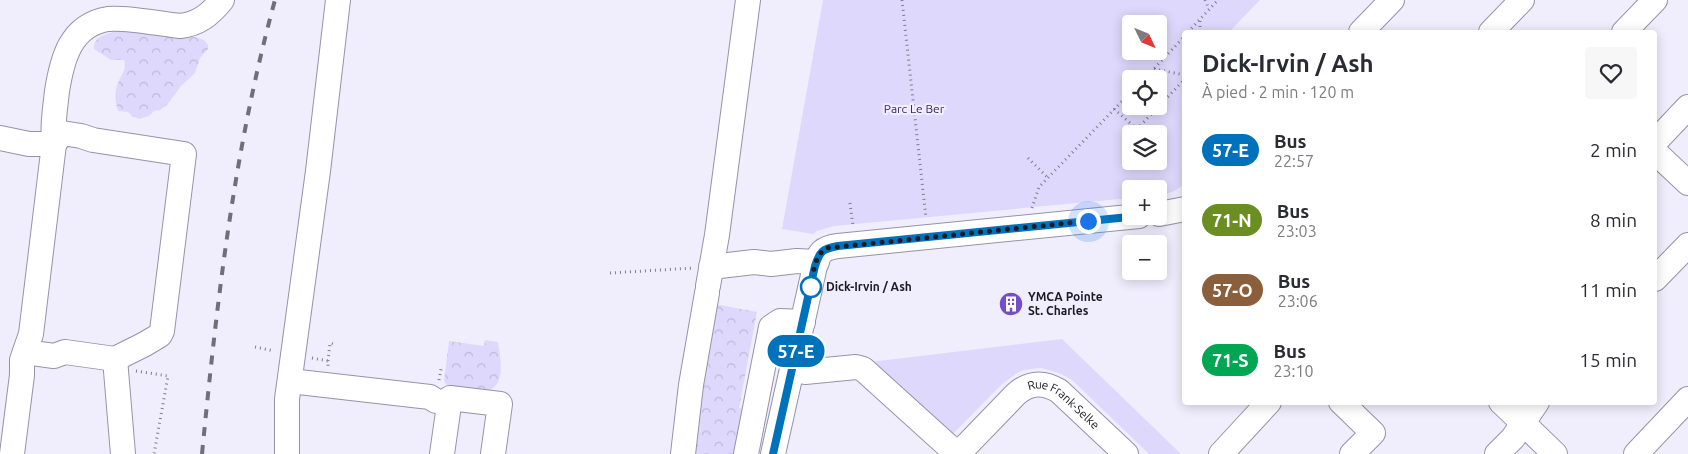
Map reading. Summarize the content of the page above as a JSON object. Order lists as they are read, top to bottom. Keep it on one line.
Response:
{"streets":{"street":["Rue Frank-Selke"]},"parks":["Parc Le Ber"],"places":{"other":["Dick-Irvin / Ash"],"building":["YMCA Pointe St. Charles"]},"lines":["bus line 57-E"],"north":"bottom right","page":{"on_map":"57-E","map_buttons":["+","−"],"heading":["Dick-Irvin / Ash","À pied · 2 min · 120 m"],"list":[{"mark":"57-E","name":"Bus","note":"22:57","value":"2 min"},{"mark":"71-N","name":"Bus","note":"23:03","value":"8 min"},{"mark":"57-O","name":"Bus","note":"23:06","value":"11 min"},{"mark":"71-S","name":"Bus","note":"23:10","value":"15 min"}]}}
